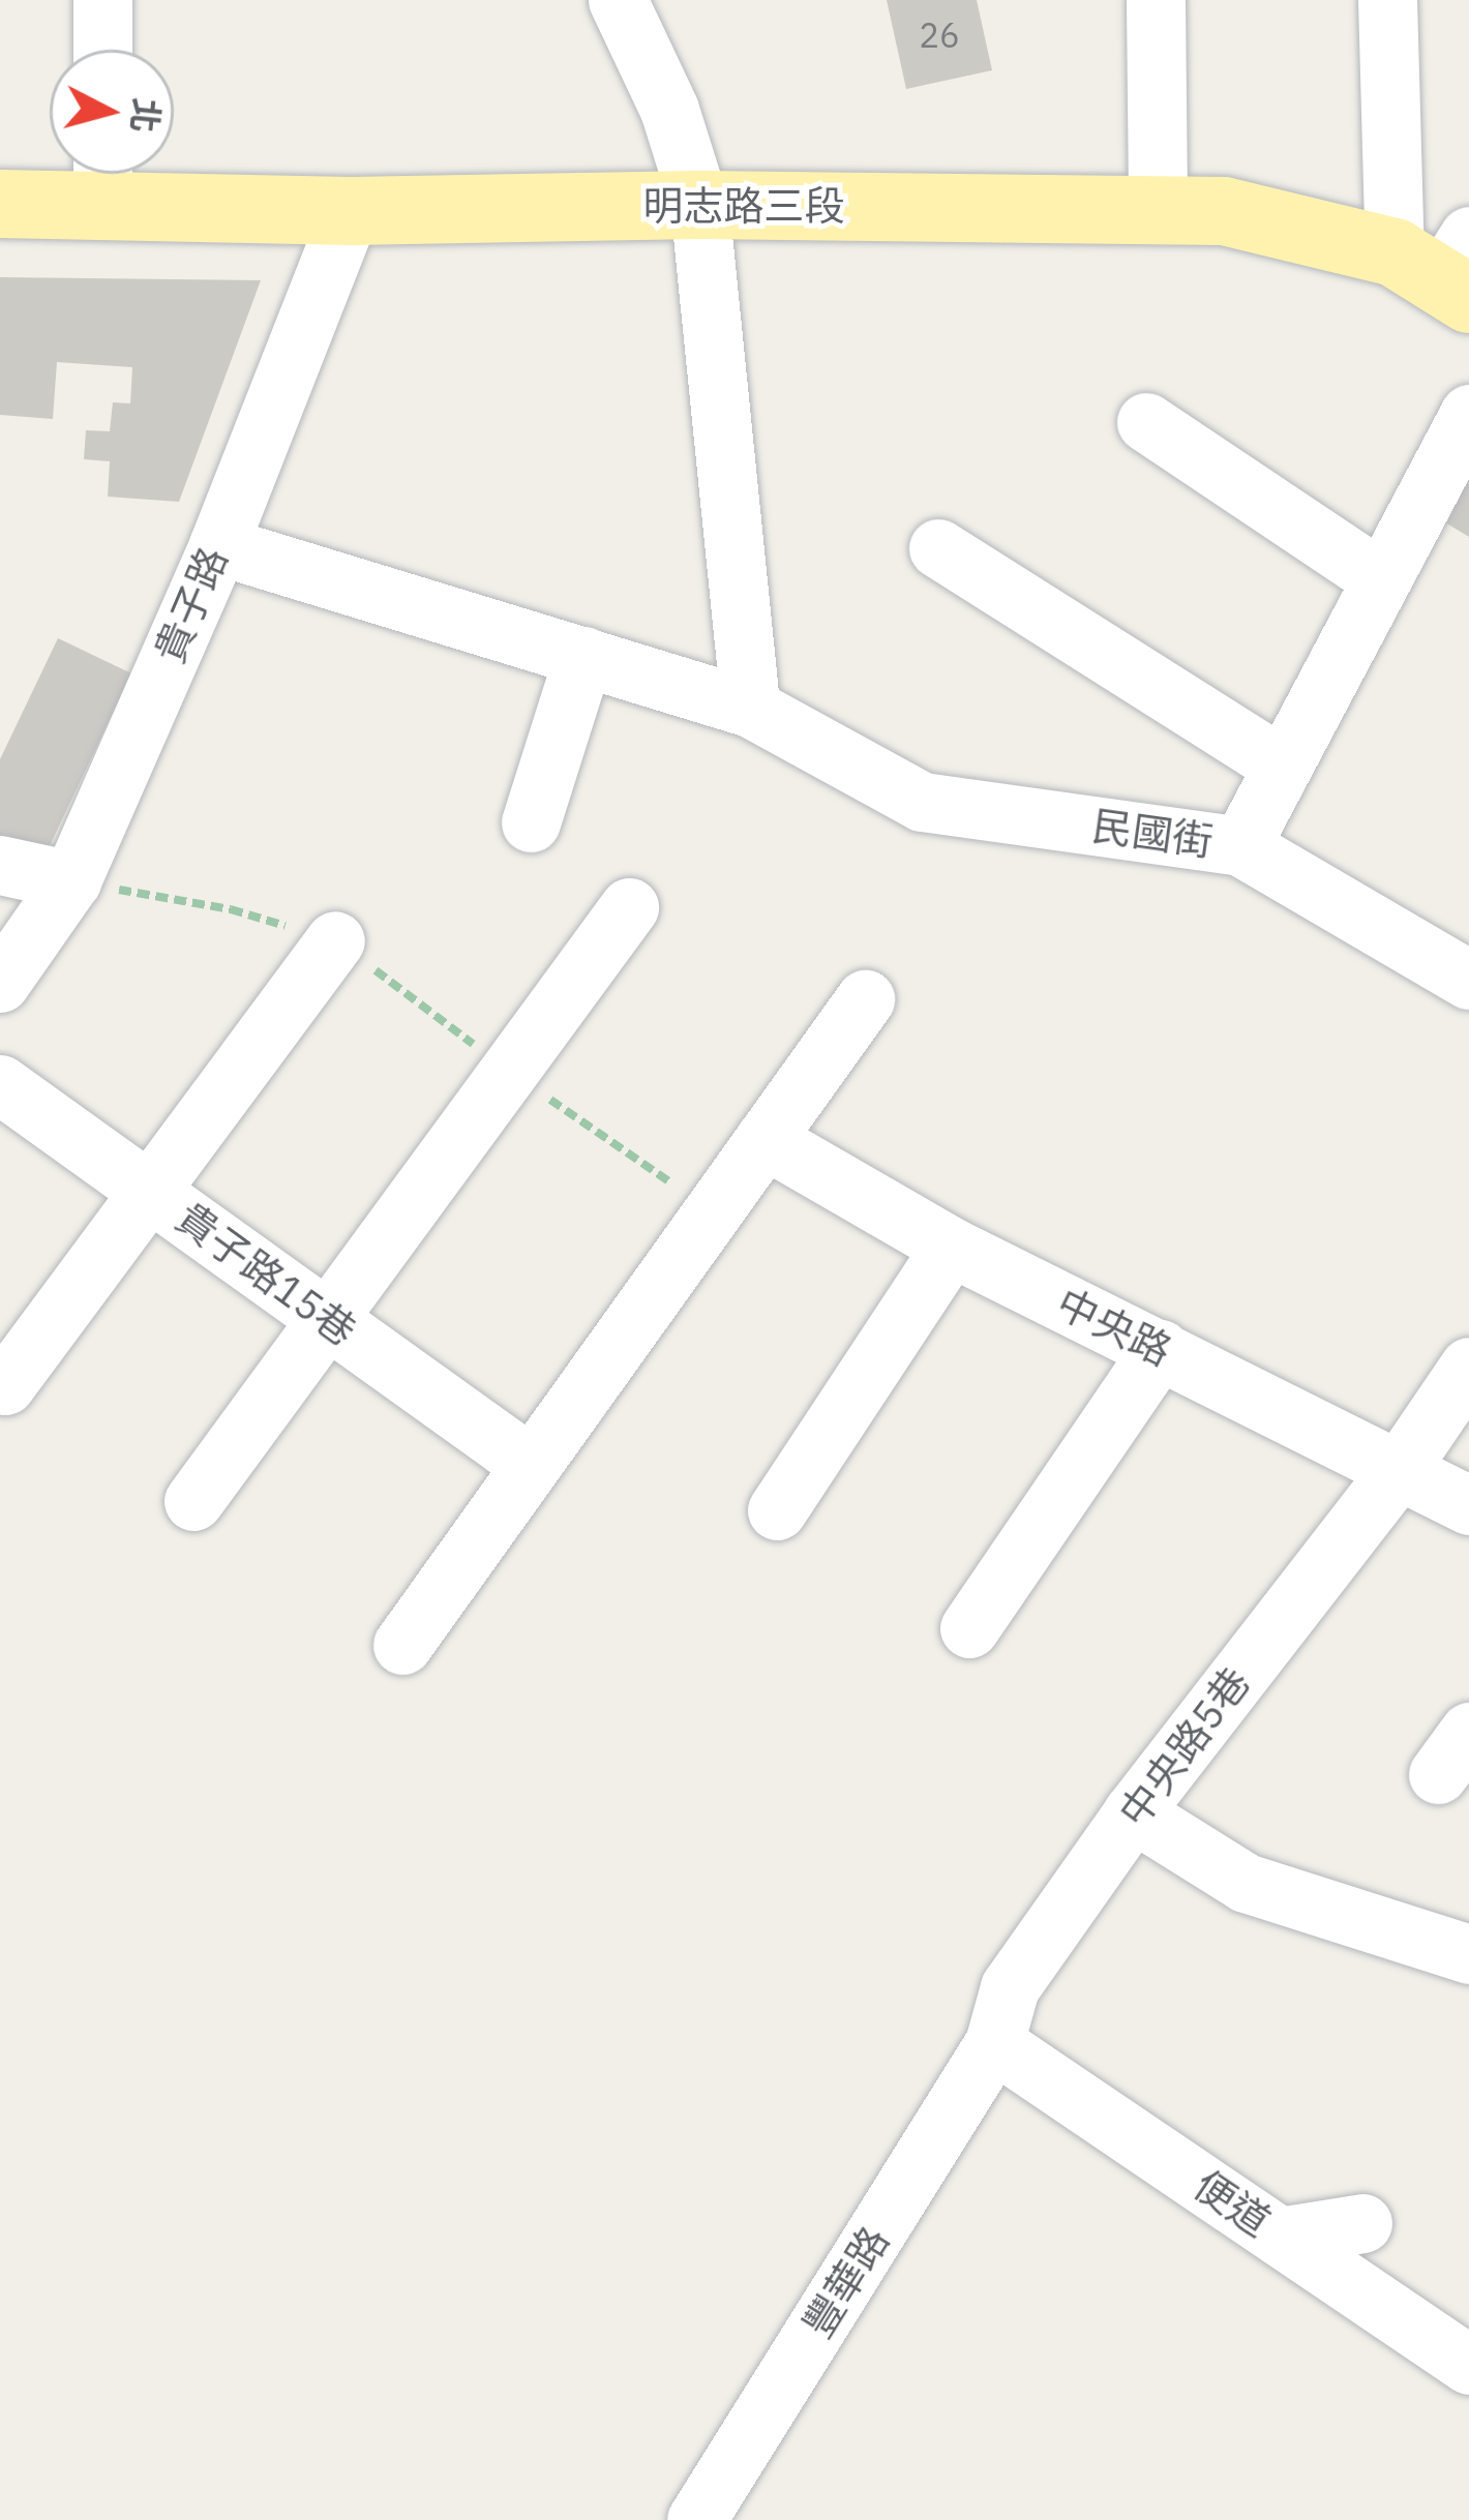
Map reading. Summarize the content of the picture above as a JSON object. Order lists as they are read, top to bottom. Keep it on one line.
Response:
{"streets":{"main road":["明志路三段"],"street":["貴子路","民國街","貴子路15巷","中央路","中央路5巷","便道","豐華路"]},"crossings":[["明志路三段","貴子路"],["貴子路","民國街"],["中央路","中央路5巷"],["中央路5巷","便道"],["中央路5巷","豐華路"],["便道","豐華路"]],"house_numbers":["26"],"north":"right"}
